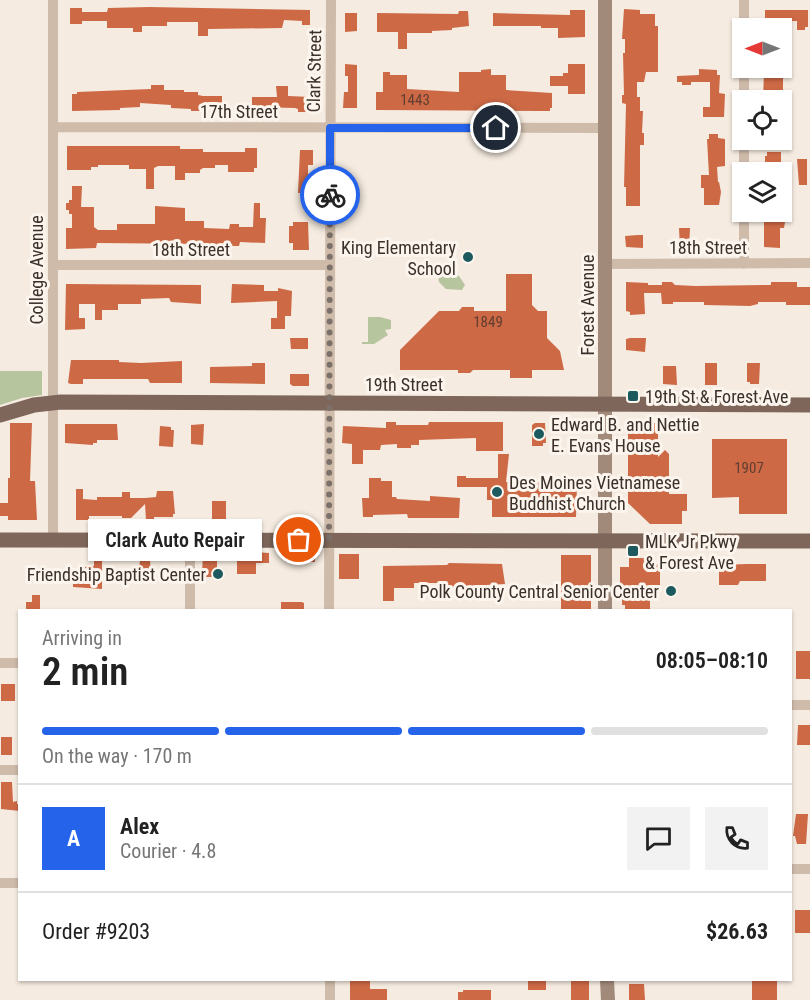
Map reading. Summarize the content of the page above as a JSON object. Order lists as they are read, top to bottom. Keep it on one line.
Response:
{"streets":{"main road":["19th Street"],"street":["Clark Street","17th Street","18th Street","College Avenue","Forest Avenue"]},"crossings":[["Clark Street","17th Street"],["Clark Street","18th Street"],["Clark Street","19th Street"],["17th Street","College Avenue"],["17th Street","Forest Avenue"],["18th Street","College Avenue"],["18th Street","Forest Avenue"],["College Avenue","19th Street"],["Forest Avenue","19th Street"]],"places":{"other":["King Elementary School","Edward B. and Nettie E. Evans House","Des Moines Vietnamese Buddhist Church","Clark Auto Repair","Friendship Baptist Center","Polk County Central Senior Center"],"transit":["19th St & Forest Ave","MLK Jr Pkwy & Forest Ave"]},"house_numbers":["1443","1849","1907"],"north":"left","page":{"bubble":"Clark Auto Repair","heading":["2 min","Arriving in","08:05–08:10"],"panel":["Alex","Courier · 4.8","Order #9203","$26.63"],"bar":"On the way · 170 m","round":"A"}}
